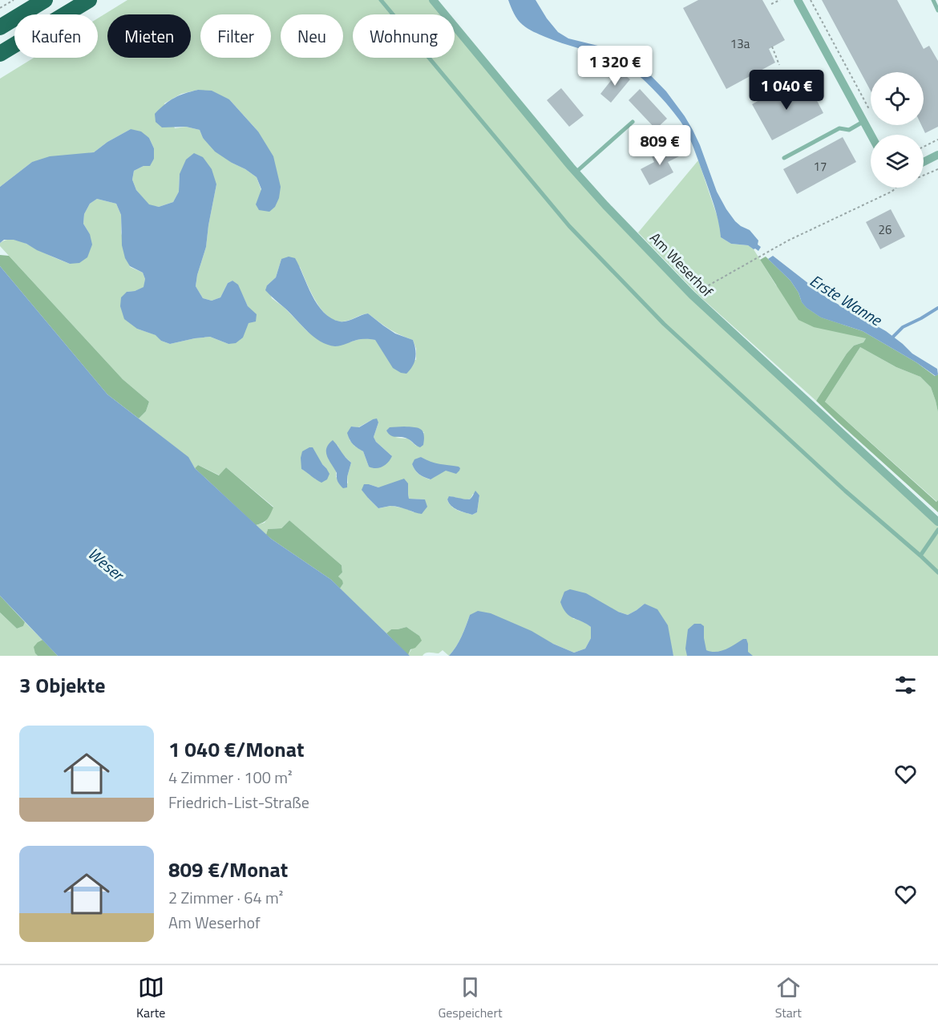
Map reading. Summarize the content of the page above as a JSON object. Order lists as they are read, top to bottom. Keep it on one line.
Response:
{"streets":{"street":["Am Weserhof"]},"water":["Erste Wanne","Weser"],"house_numbers":["13a","17","26"],"page":{"chip":["Kaufen","Mieten","Filter","Neu","Wohnung"],"price":["1 320 €","1 040 €","809 €"],"heading":"3 Objekte","list":[{"name":"1 040 €/Monat","note":"4 Zimmer · 100 m² · Friedrich-List-Straße"},{"name":"809 €/Monat","note":"2 Zimmer · 64 m² · Am Weserhof"}],"tabs":["Karte","Gespeichert","Start"]}}
